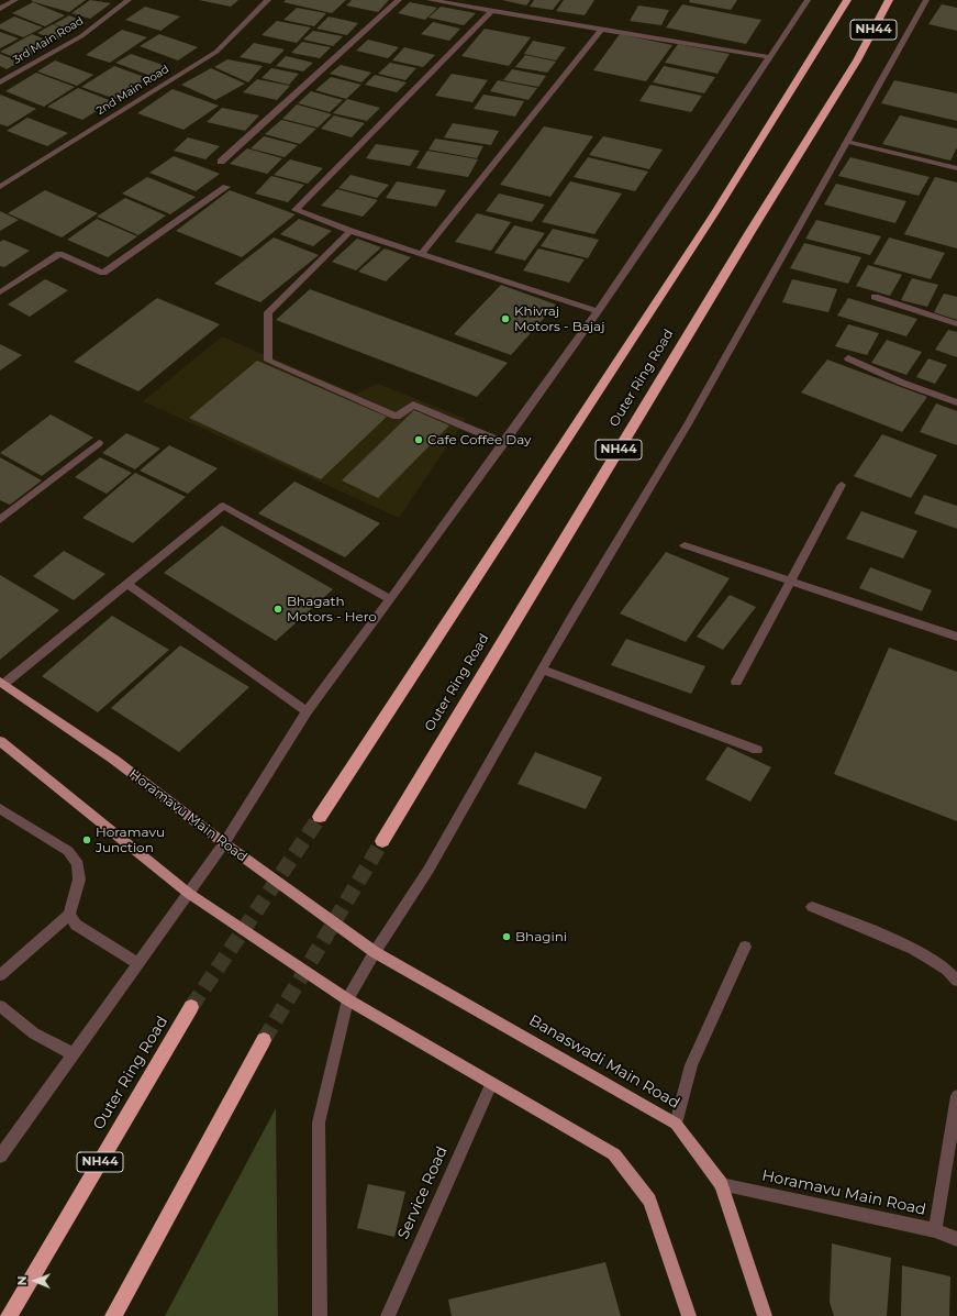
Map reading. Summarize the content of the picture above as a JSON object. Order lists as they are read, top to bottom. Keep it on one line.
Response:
{"streets":{"highway":["NH44","Outer Ring Road"],"main road":["Horamavu Main Road","Banaswadi Main Road"],"street":["3rd Main Road","2nd Main Road","Service Road"]},"crossings":[["Horamavu Main Road","Banaswadi Main Road"]],"places":["Khivraj Motors - Bajaj","Cafe Coffee Day","Bhagath Motors - Hero","Horamavu Junction","Bhagini"],"north":"left"}
